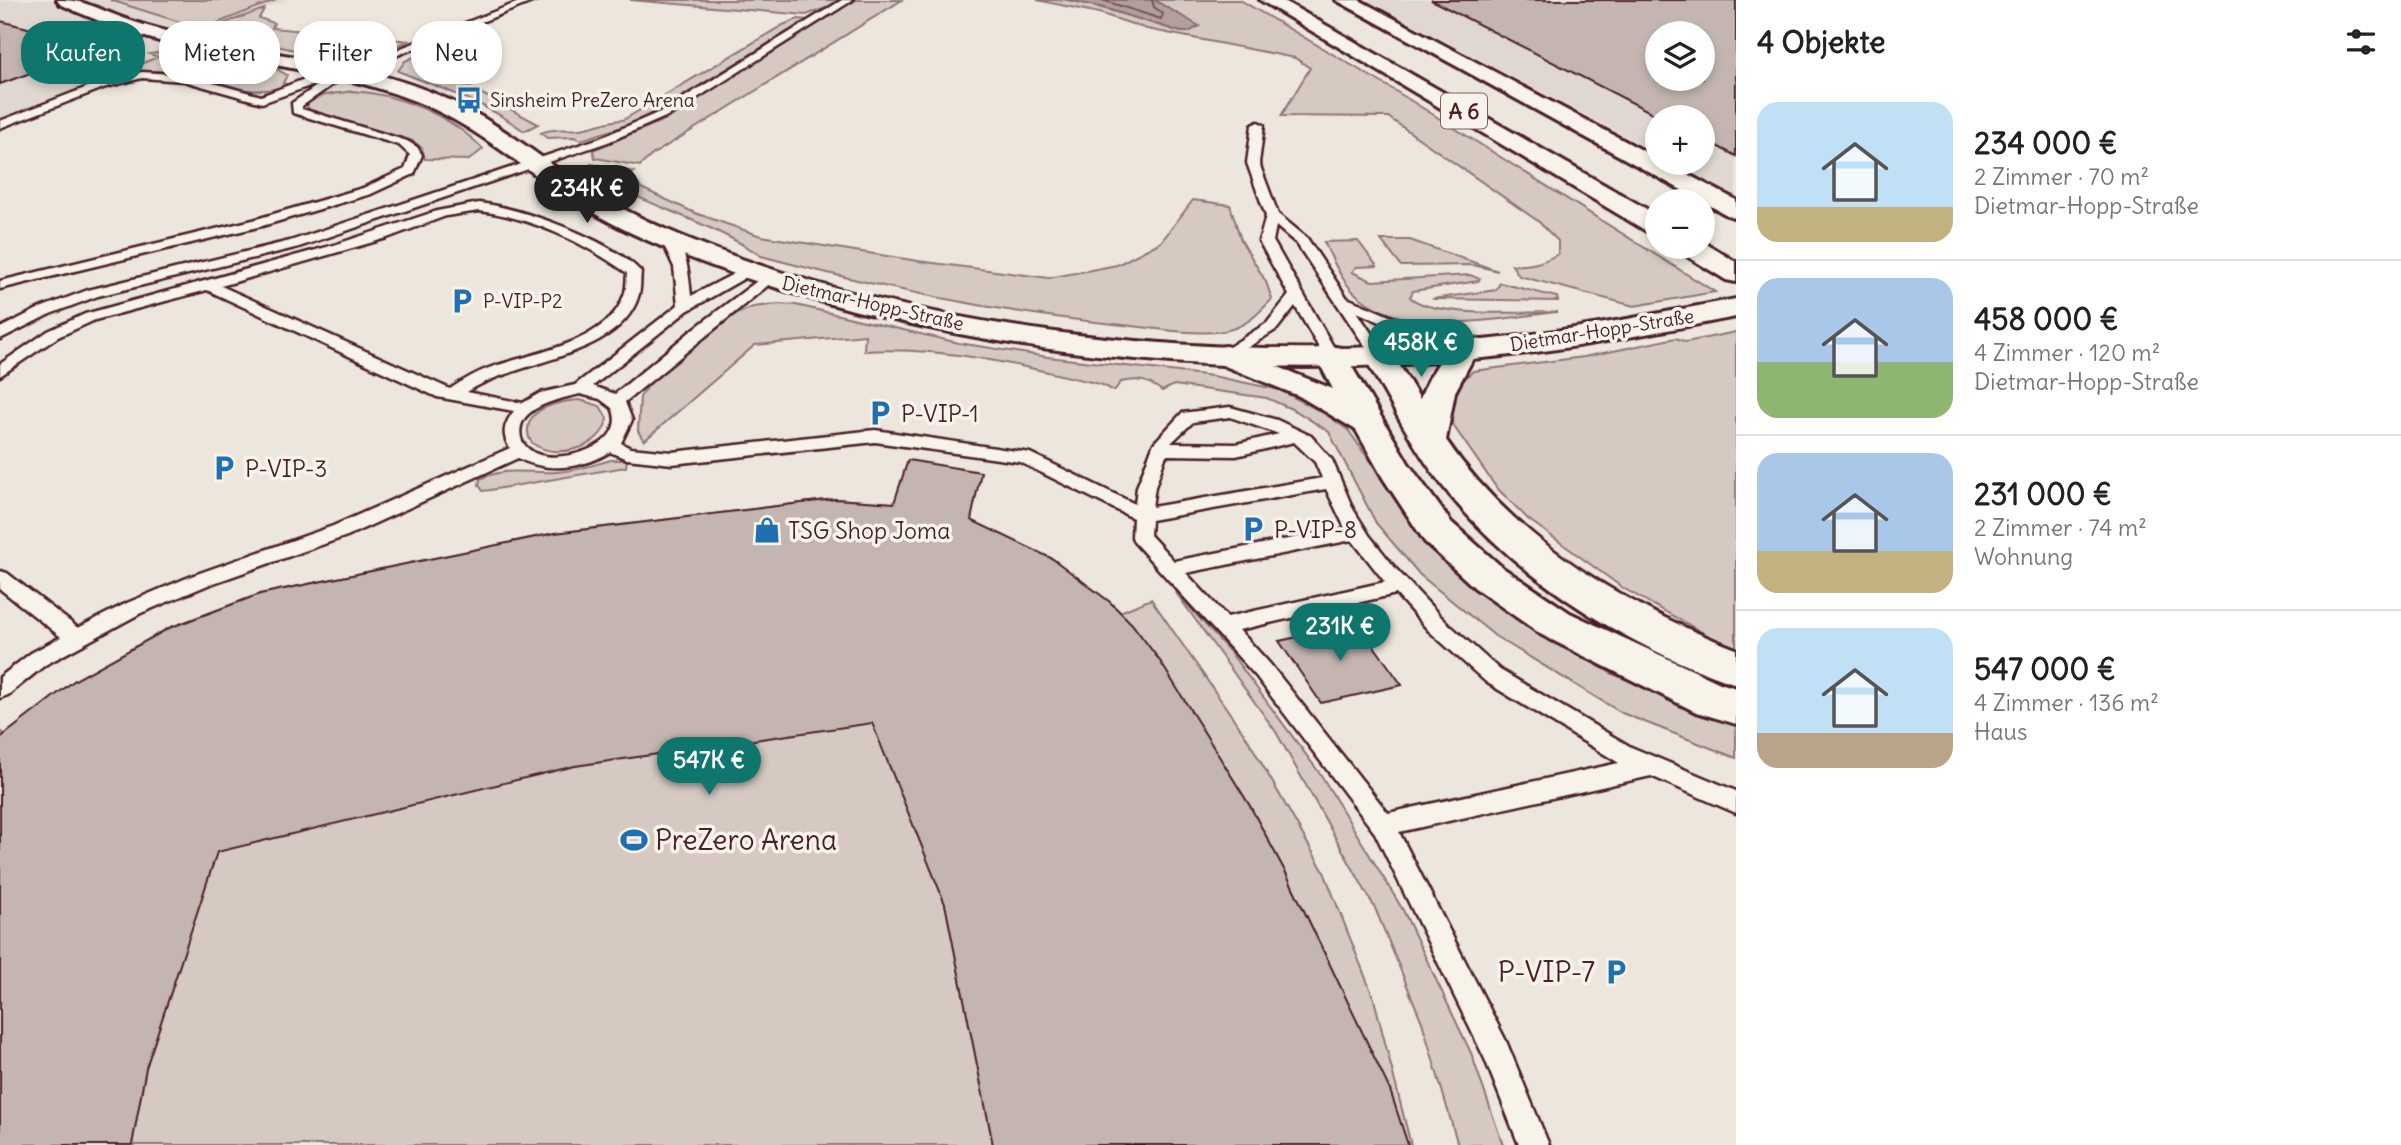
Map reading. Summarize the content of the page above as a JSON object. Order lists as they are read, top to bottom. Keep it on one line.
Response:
{"streets":{"main road":["A 6","Dietmar-Hopp-Straße"]},"places":{"bus stop":["Sinsheim PreZero Arena"],"parking":["P-VIP-P2","P-VIP-1","P-VIP-3","P-VIP-8","P-VIP-7"],"shop":["TSG Shop Joma"],"sports":["PreZero Arena"]},"page":{"heading":"4 Objekte","map_buttons":["+","−"],"chip":["Kaufen","Mieten","Filter","Neu"],"list":[{"name":"234 000 €","note":"2 Zimmer · 70 m² · Dietmar-Hopp-Straße"},{"name":"458 000 €","note":"4 Zimmer · 120 m² · Dietmar-Hopp-Straße"},{"name":"231 000 €","note":"2 Zimmer · 74 m² · Wohnung"},{"name":"547 000 €","note":"4 Zimmer · 136 m² · Haus"}],"price":["234K €","458K €","231K €","547K €"]}}
